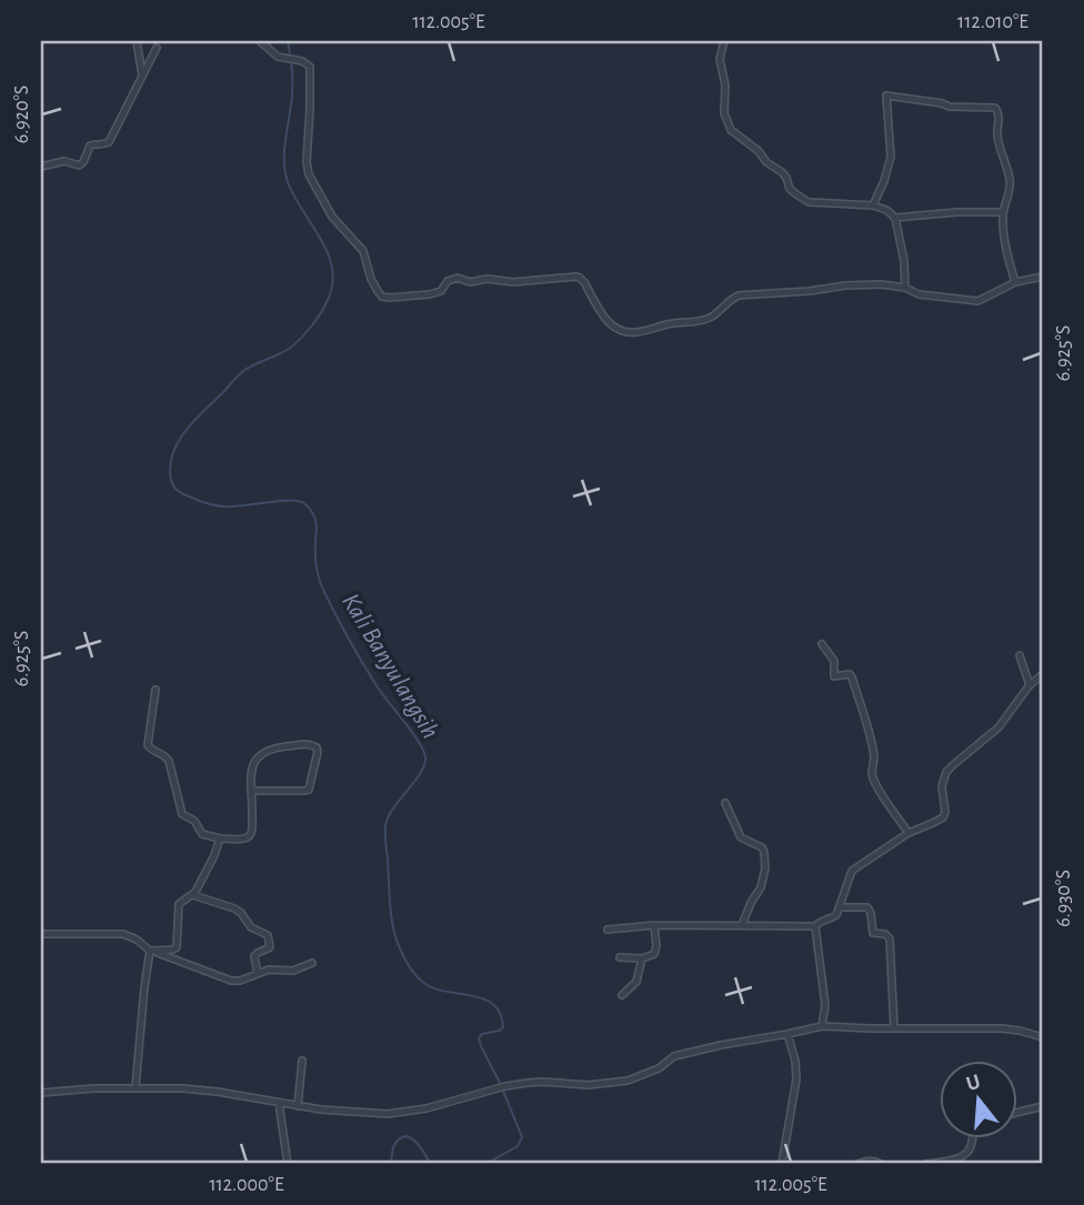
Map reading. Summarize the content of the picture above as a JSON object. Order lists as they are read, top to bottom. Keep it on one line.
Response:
{"water":["Kali Banyulangsih"],"north":"top","coordinates":["112.005°E","112.010°E","6.920°S","6.925°S","6.930°S","112.000°E"]}
